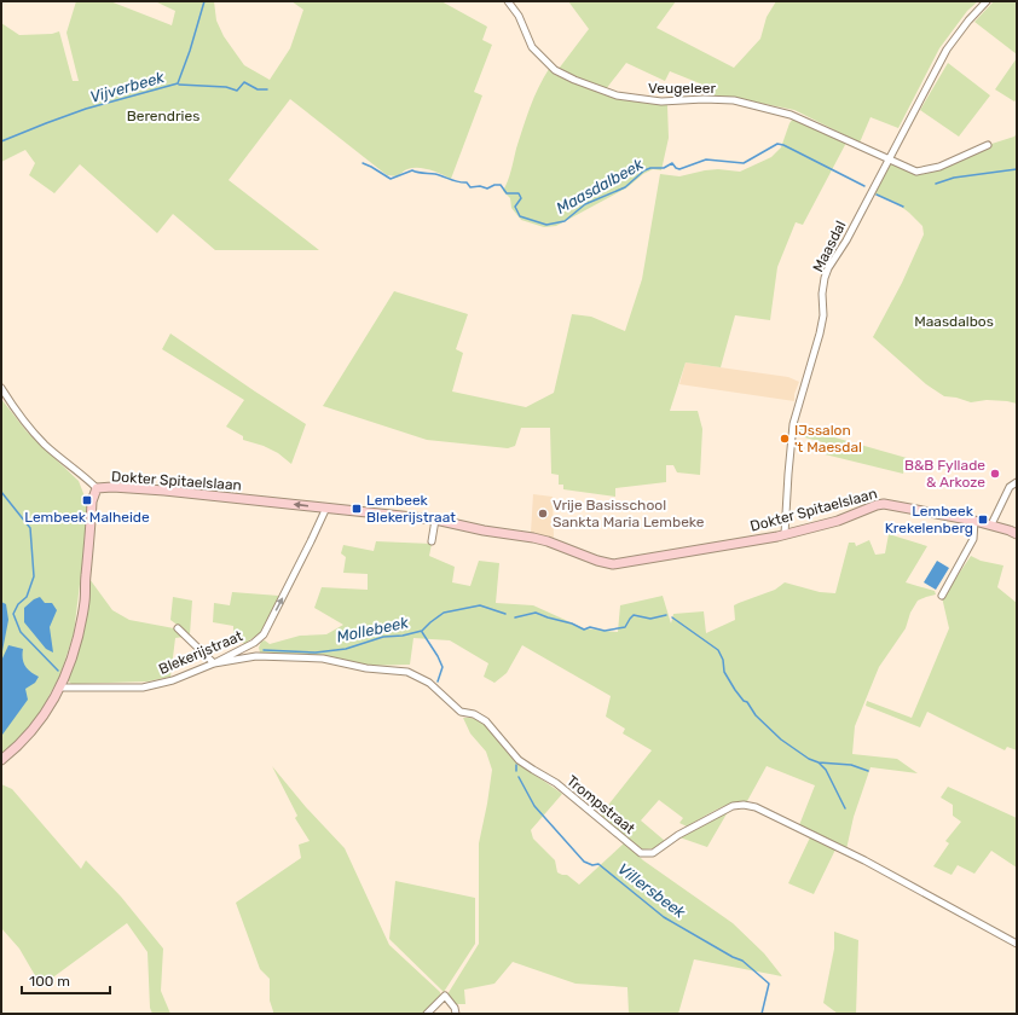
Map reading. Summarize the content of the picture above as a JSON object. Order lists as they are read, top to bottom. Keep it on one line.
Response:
{"streets":{"street":["Veugeleer","Maasdal","Dokter Spitaelslaan","Blekerijstraat","Trompstraat"]},"crossings":[["Veugeleer","Maasdal"],["Maasdal","Dokter Spitaelslaan"],["Dokter Spitaelslaan","Blekerijstraat"],["Blekerijstraat","Trompstraat"]],"one_way":["Blekerijstraat"],"water":["Vijverbeek","Maasdalbeek","Mollebeek","Villersbeek"],"parks":["Berendries","Maasdalbos"],"places":{"other":["IJssalon 't Maesdal","B&B Fyllade & Arkoze","Vrije Basisschool Sankta Maria Lembeke"],"transit":["Lembeek Malheide","Lembeek Blekerijstraat","Lembeek Krekelenberg"]},"scale_bar":"100 m"}
